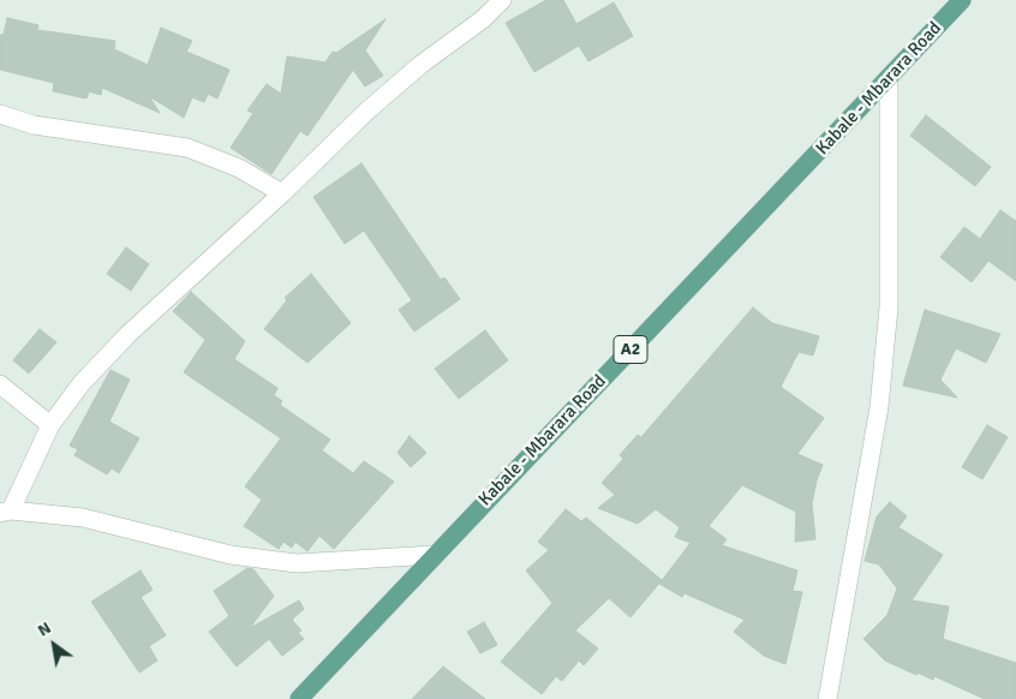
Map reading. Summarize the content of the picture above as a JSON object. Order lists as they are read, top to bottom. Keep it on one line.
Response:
{"streets":{"main road":["Kabale - Mbarara Road","A2"]},"north":"top left"}
